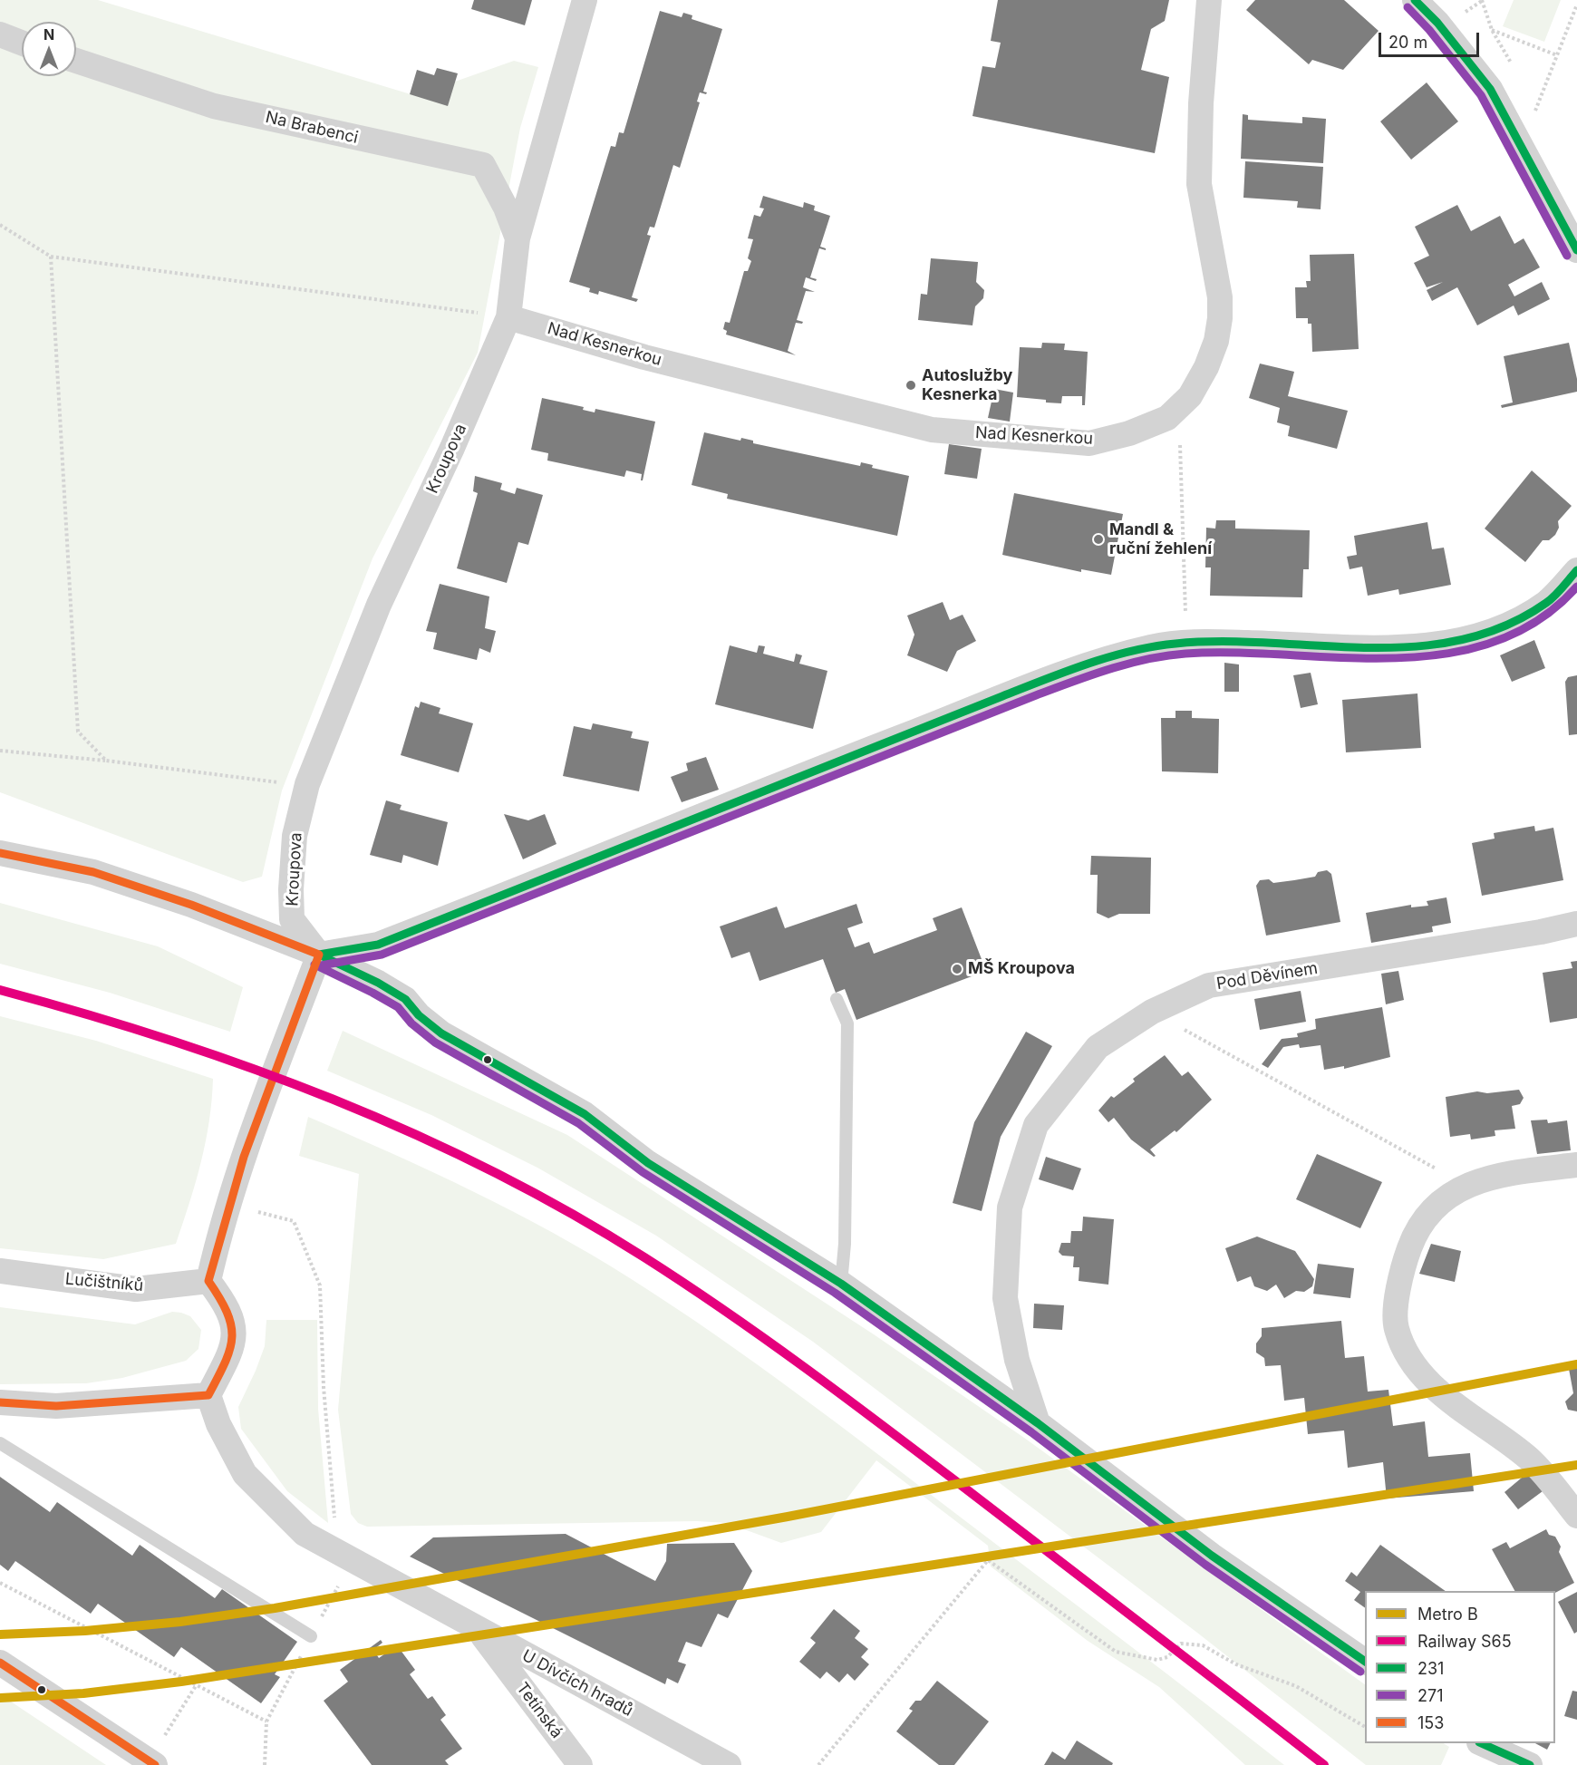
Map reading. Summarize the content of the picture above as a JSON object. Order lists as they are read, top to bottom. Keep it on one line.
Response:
{"streets":{"street":["Na Brabenci","Nad Kesnerkou","Kroupova","Pod Děvínem","Lučištníků","U Dívčích hradů","Tetínská"]},"crossings":[["Na Brabenci","Kroupova"],["Nad Kesnerkou","Kroupova"],["Kroupova","Pod Děvínem"],["U Dívčích hradů","Tetínská"]],"places":["Autoslužby Kesnerka","Mandl & ruční žehlení","MŠ Kroupova"],"lines":["transit line 231","transit line 271","transit line 153","rail line S65","metro line B"],"legend":["Metro B","Railway S65","231","271","153"],"scale_bar":"20 m","north":"top"}
